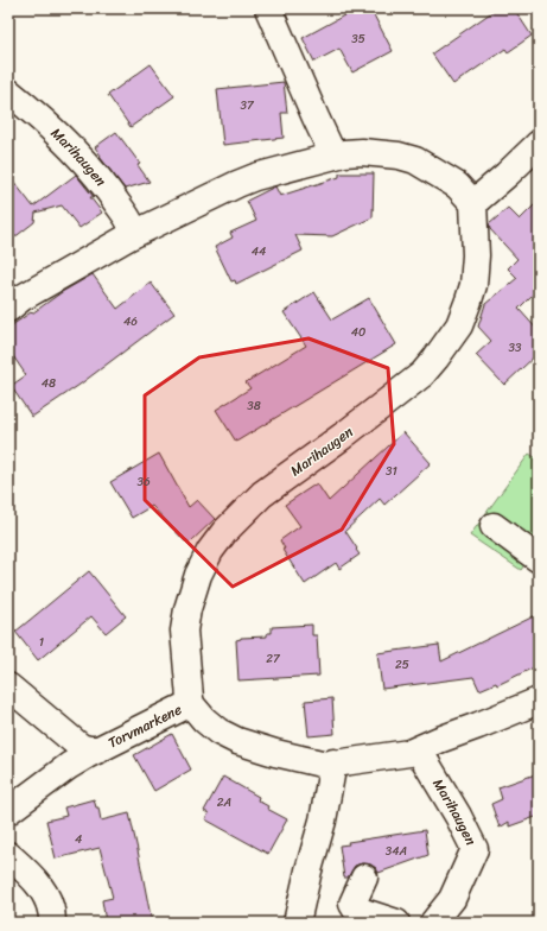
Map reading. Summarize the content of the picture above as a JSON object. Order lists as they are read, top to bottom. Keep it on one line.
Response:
{"streets":{"street":["Marihaugen","Torvmarkene"]},"crossings":[["Marihaugen","Torvmarkene"]],"house_numbers":["35","37","44","46","40","33","48","38","31","36","1","27","25","2A","4","34A"]}
